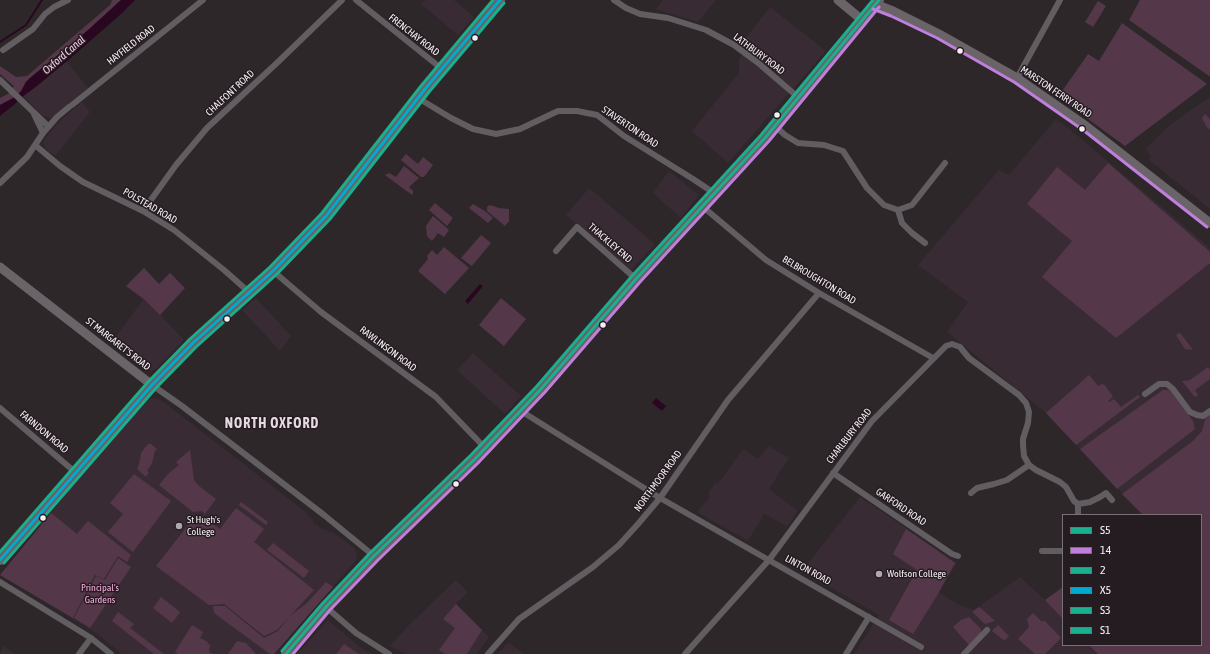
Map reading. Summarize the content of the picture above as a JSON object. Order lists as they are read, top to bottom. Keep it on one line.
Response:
{"streets":{"main road":["MARSTON FERRY ROAD","ST MARGARET'S ROAD"],"street":["FRENCHAY ROAD","HAYFIELD ROAD","LATHBURY ROAD","CHALFONT ROAD","STAVERTON ROAD","POLSTEAD ROAD","THACKLEY END","BELBROUGHTON ROAD","RAWLINSON ROAD","FARNDON ROAD","CHARLBURY ROAD","NORTHMOOR ROAD","GARFORD ROAD","LINTON ROAD"]},"crossings":[["HAYFIELD ROAD","POLSTEAD ROAD"],["CHALFONT ROAD","POLSTEAD ROAD"],["BELBROUGHTON ROAD","CHARLBURY ROAD"],["BELBROUGHTON ROAD","NORTHMOOR ROAD"],["CHARLBURY ROAD","GARFORD ROAD"],["CHARLBURY ROAD","LINTON ROAD"],["NORTHMOOR ROAD","LINTON ROAD"]],"districts":["NORTH OXFORD"],"water":["Oxford Canal"],"parks":["Principal's Gardens"],"places":["St Hugh's College","Wolfson College"],"lines":["transit line S5","transit line 2","transit line X5","transit line S1","transit line S3","transit line 14"],"legend":["S5","14","2","X5","S3","S1"]}
